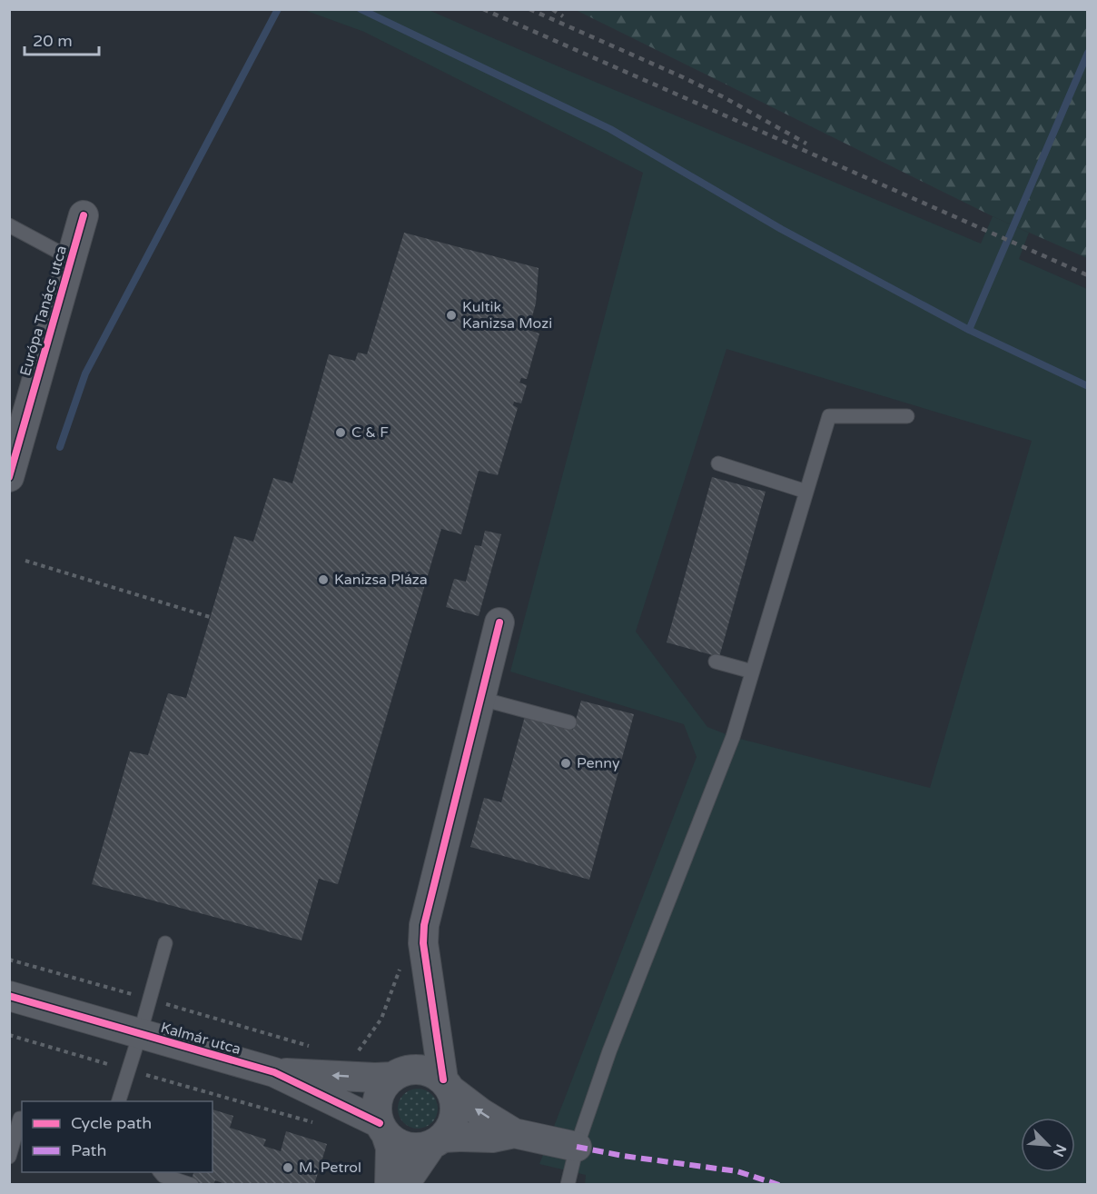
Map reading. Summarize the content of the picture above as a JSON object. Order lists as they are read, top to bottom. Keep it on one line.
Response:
{"streets":{"street":["Európa Tanács utca","Kalmár utca"]},"places":["Kultik Kanizsa Mozi","C & F","Kanizsa Pláza","Penny","M. Petrol"],"legend":["Cycle path","Path"],"scale_bar":"20 m","north":"bottom right"}
